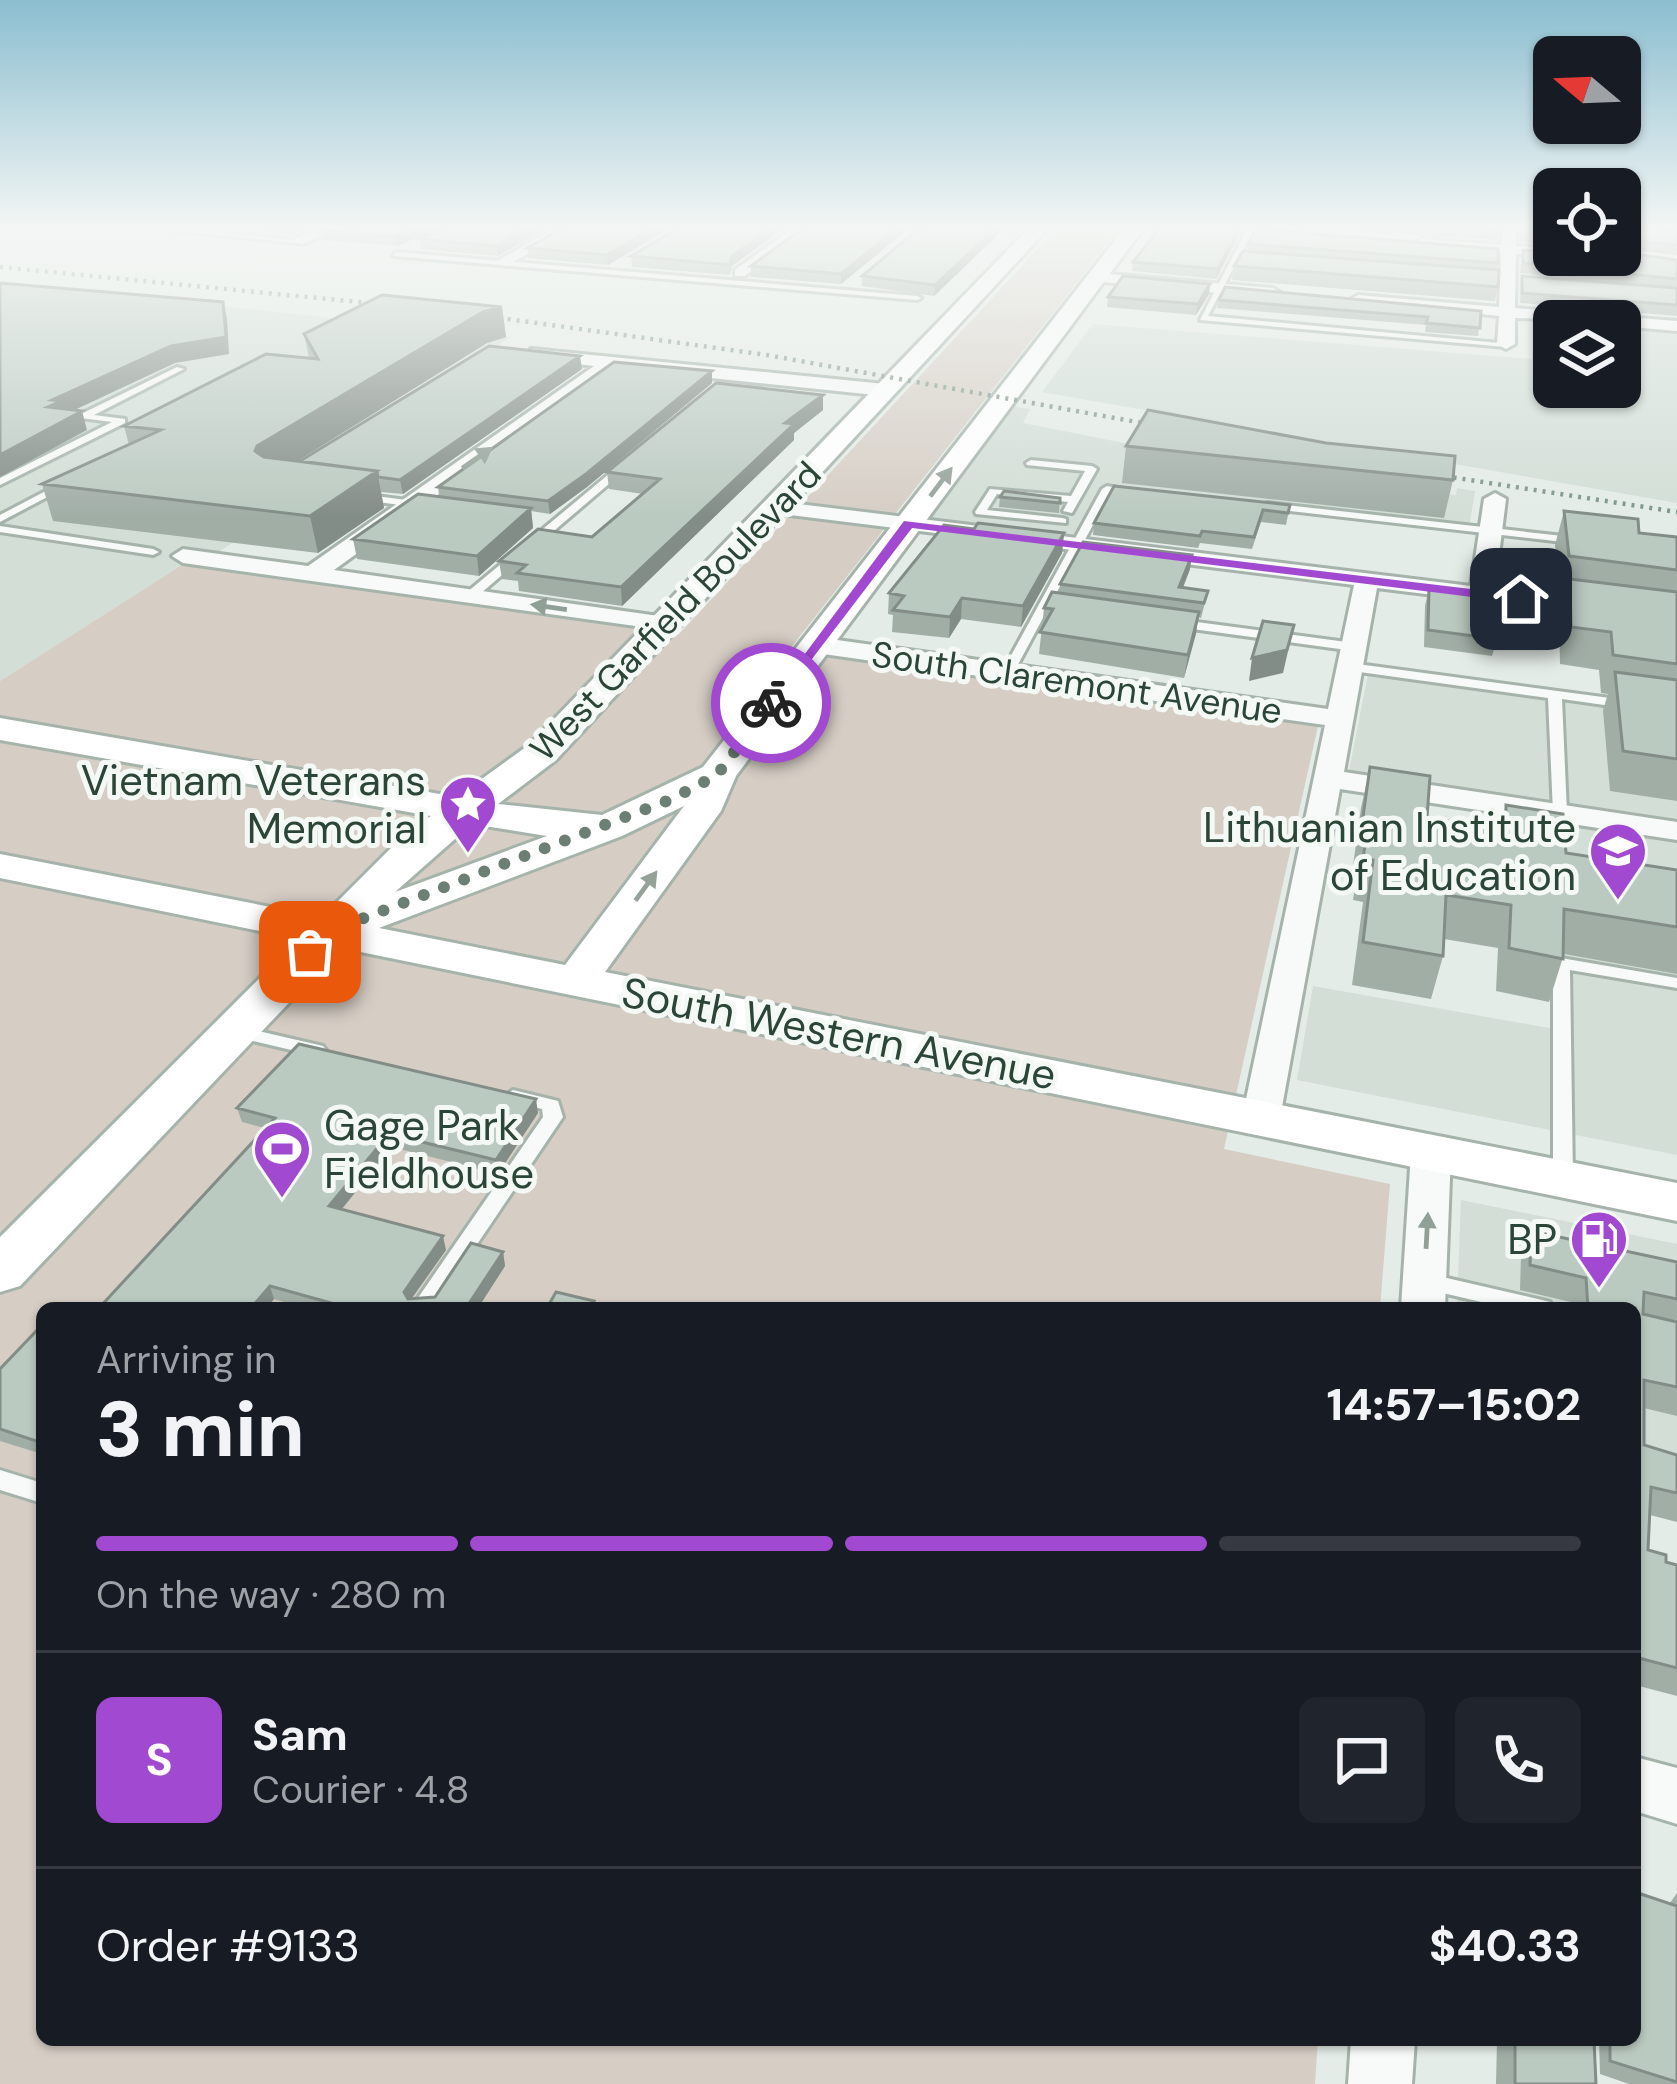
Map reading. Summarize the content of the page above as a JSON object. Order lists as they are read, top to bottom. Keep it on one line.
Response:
{"streets":{"street":["West Garfield Boulevard","South Claremont Avenue","South Western Avenue"]},"crossings":[["West Garfield Boulevard","South Western Avenue"]],"places":{"place":["Vietnam Veterans Memorial"],"school or university":["Lithuanian Institute of Education"],"sports":["Gage Park Fieldhouse"],"fuel station":["BP"]},"north":"left","page":{"heading":["3 min","Arriving in","14:57–15:02"],"panel":["Sam","Courier · 4.8","Order #9133","$40.33"],"bar":"On the way · 280 m","round":"S"}}
